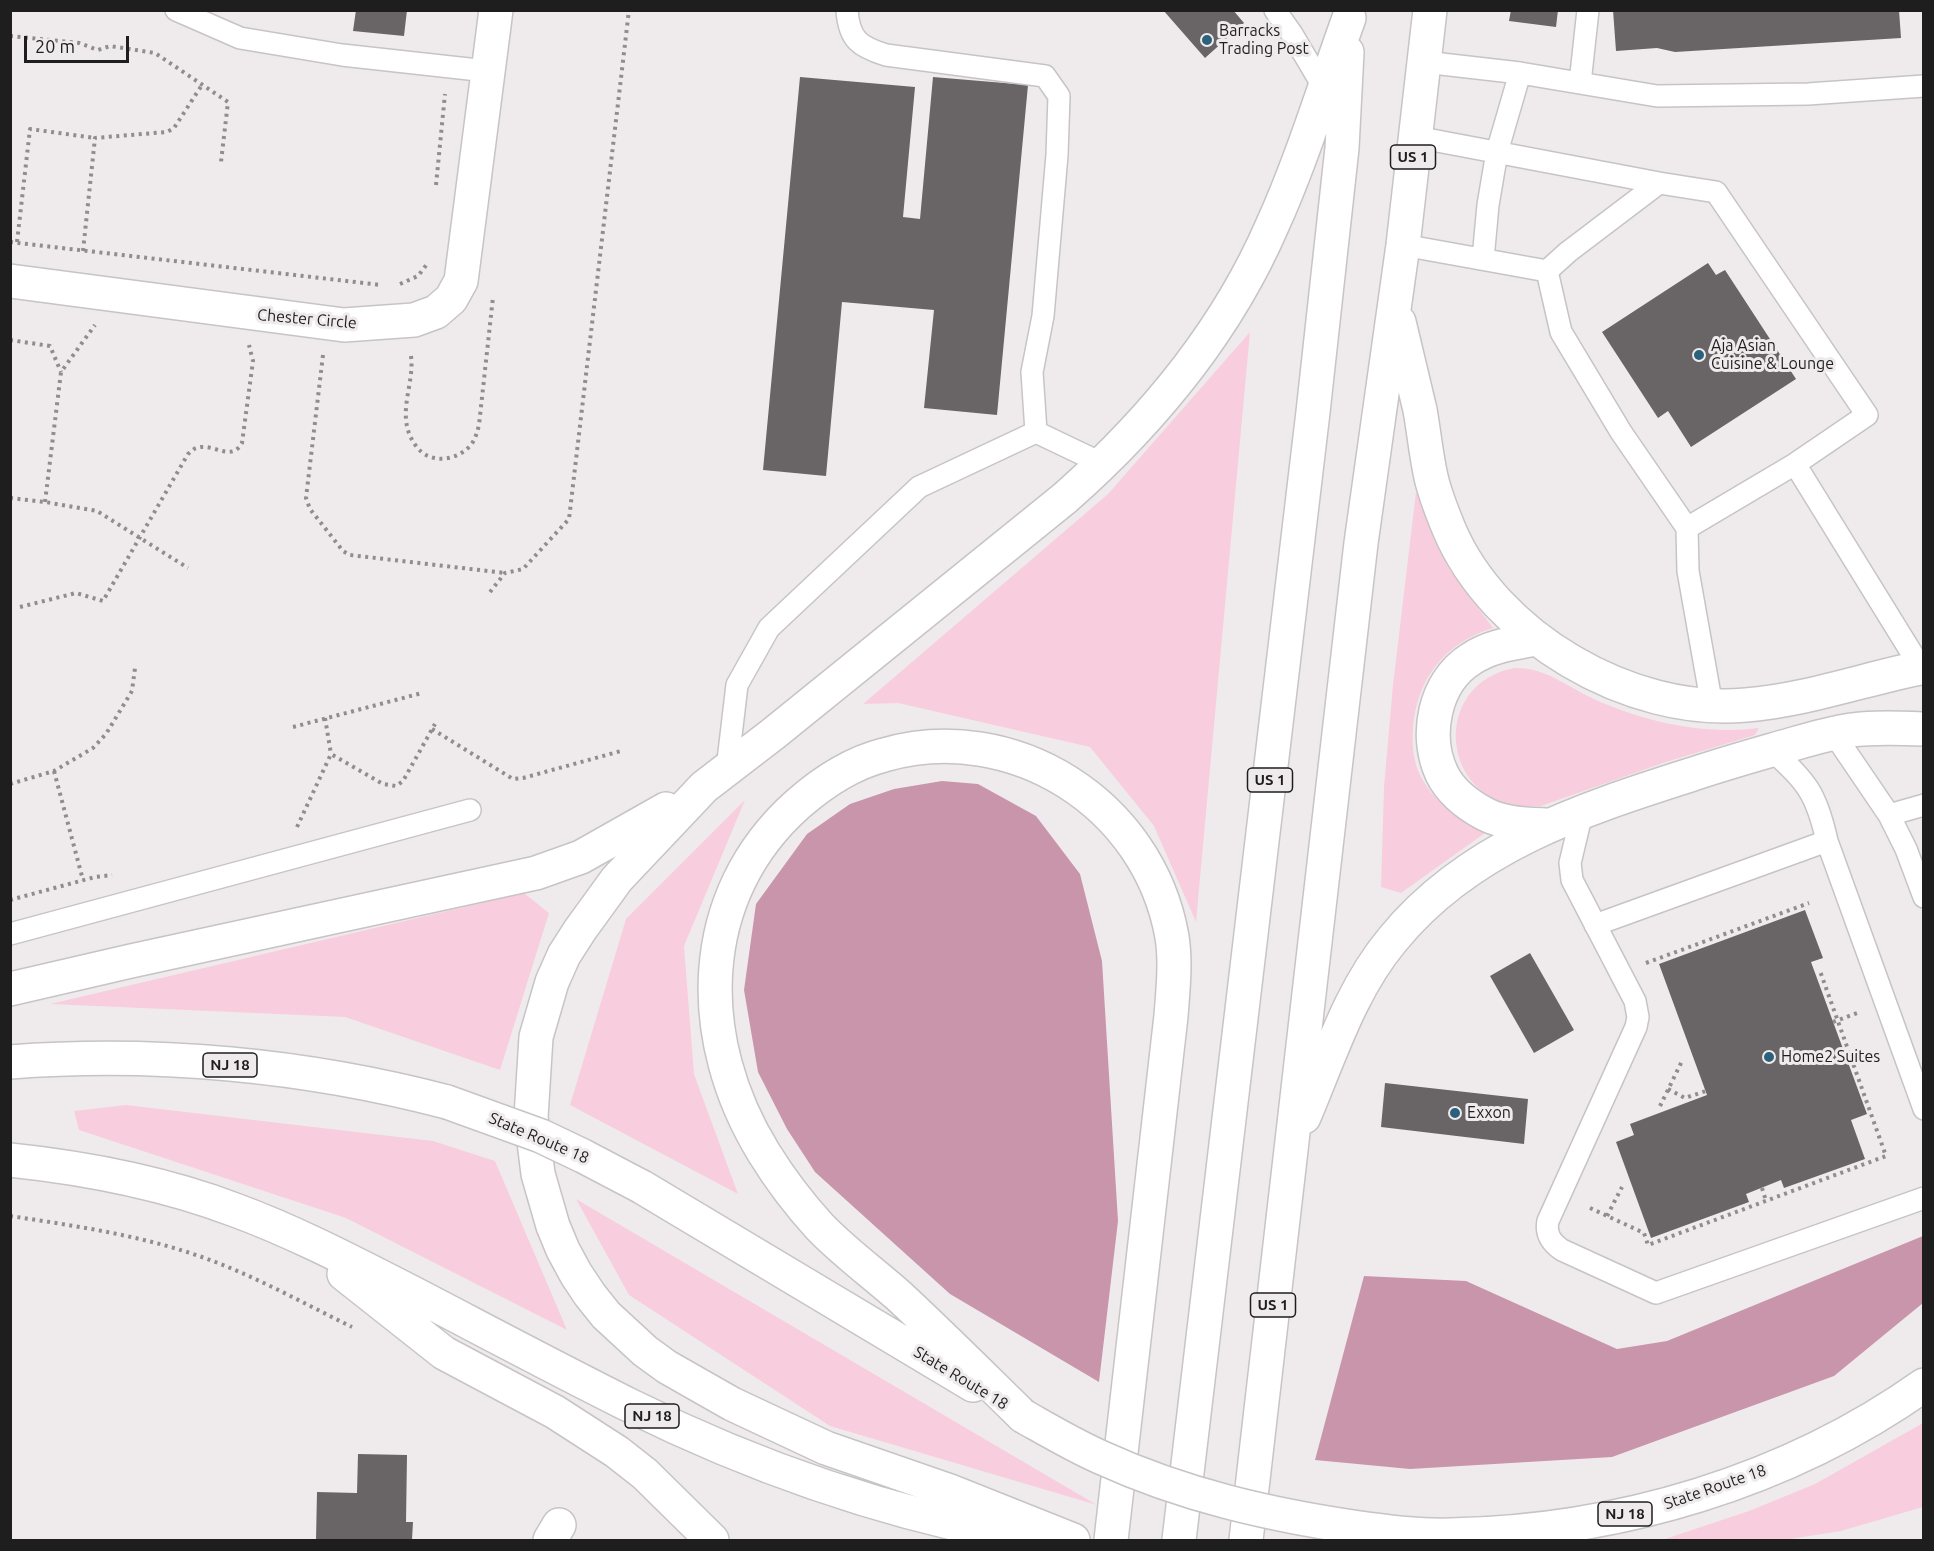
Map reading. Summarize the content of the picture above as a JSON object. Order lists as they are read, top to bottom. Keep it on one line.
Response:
{"streets":{"main road":["US 1","Chester Circle","NJ 18","State Route 18"]},"places":["Barracks Trading Post","Aja Asian Cuisine & Lounge","Home2 Suites","Exxon"],"scale_bar":"20 m"}
